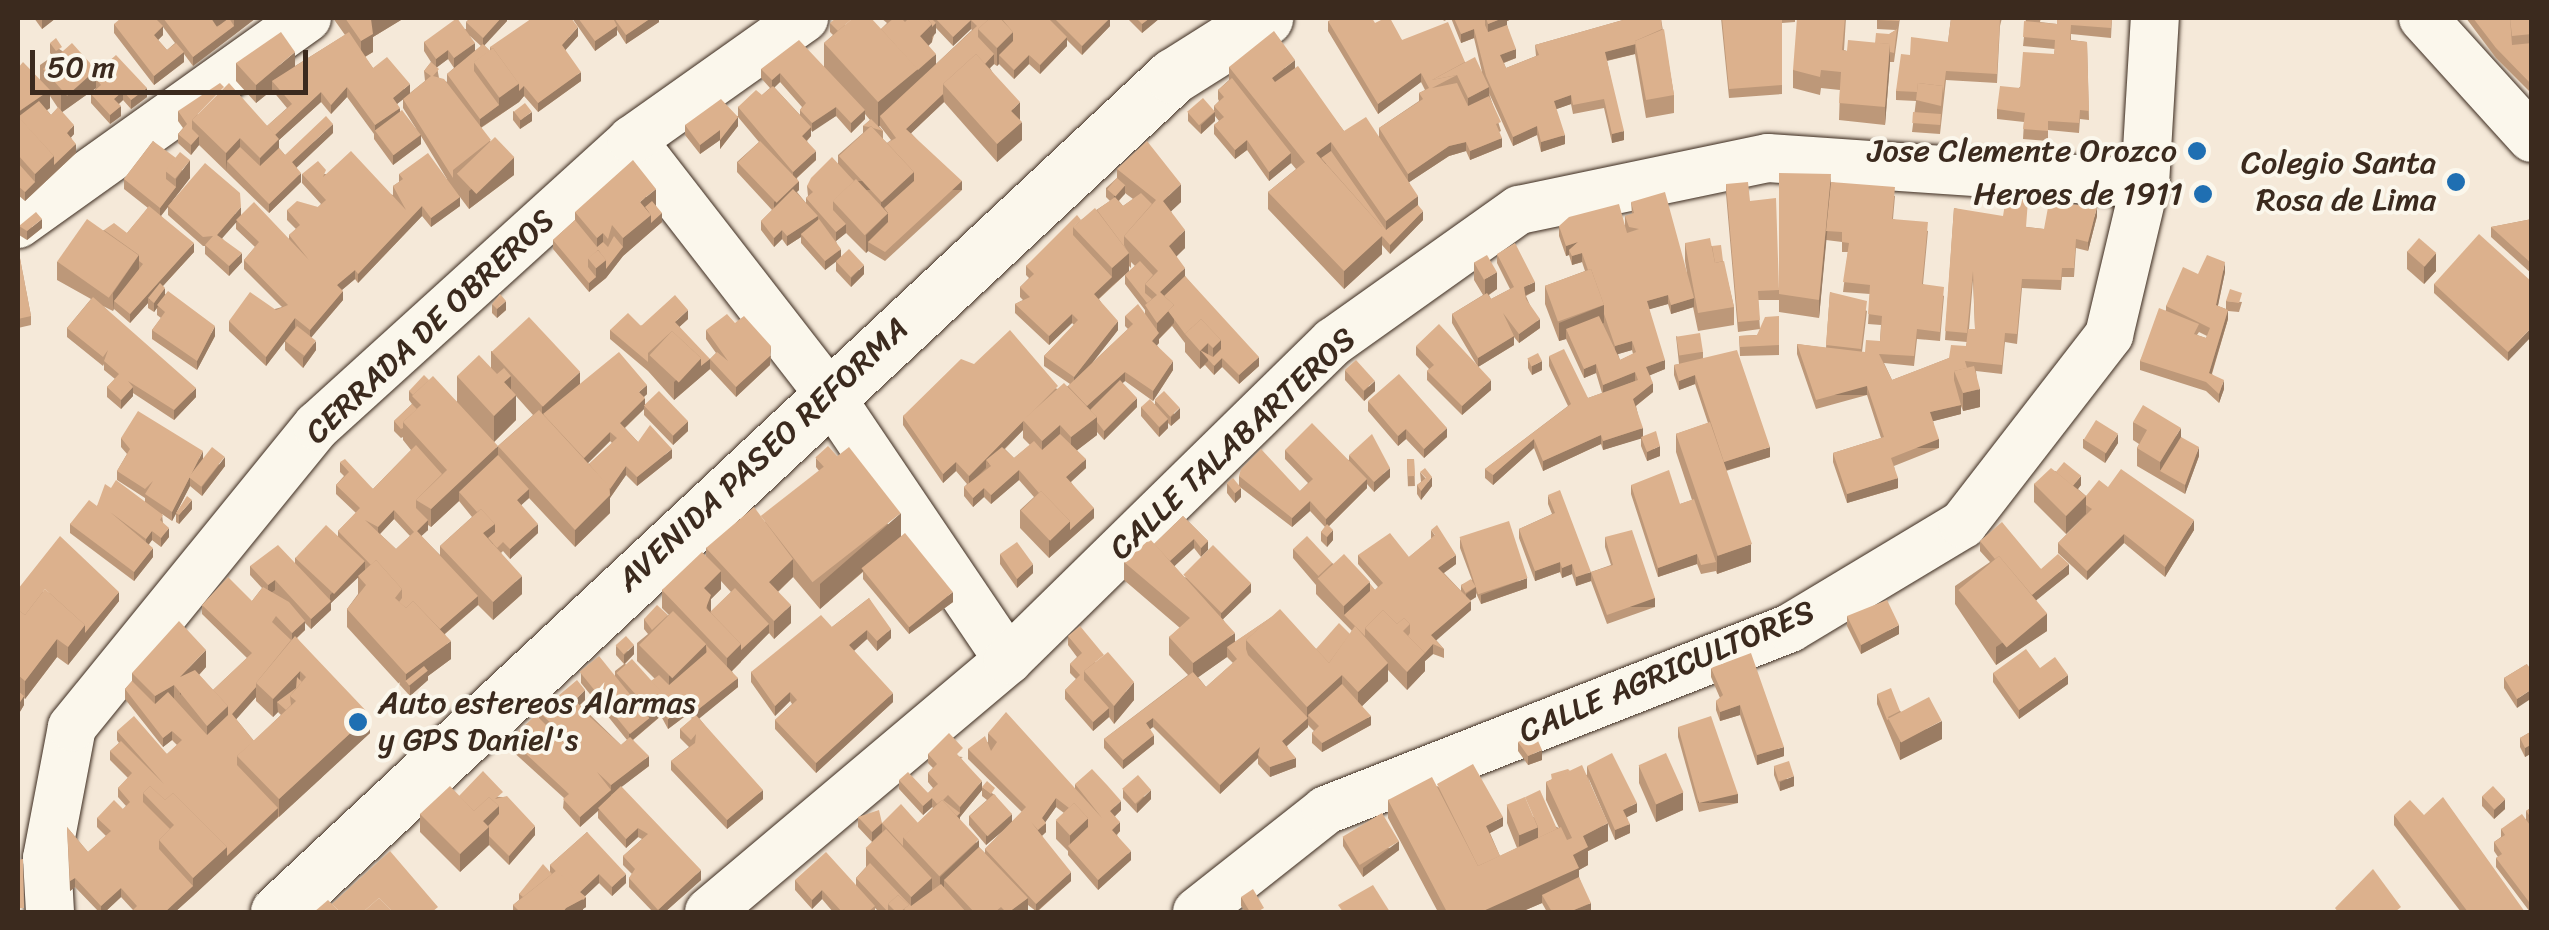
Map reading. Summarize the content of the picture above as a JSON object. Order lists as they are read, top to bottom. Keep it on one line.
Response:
{"streets":{"main road":["AVENIDA PASEO REFORMA"],"street":["CERRADA DE OBREROS","CALLE TALABARTEROS","CALLE AGRICULTORES"]},"crossings":[["CALLE TALABARTEROS","CALLE AGRICULTORES"]],"places":["Jose Clemente Orozco","Colegio Santa Rosa de Lima","Heroes de 1911","Auto estereos Alarmas y GPS Daniel's"],"scale_bar":"50 m"}
